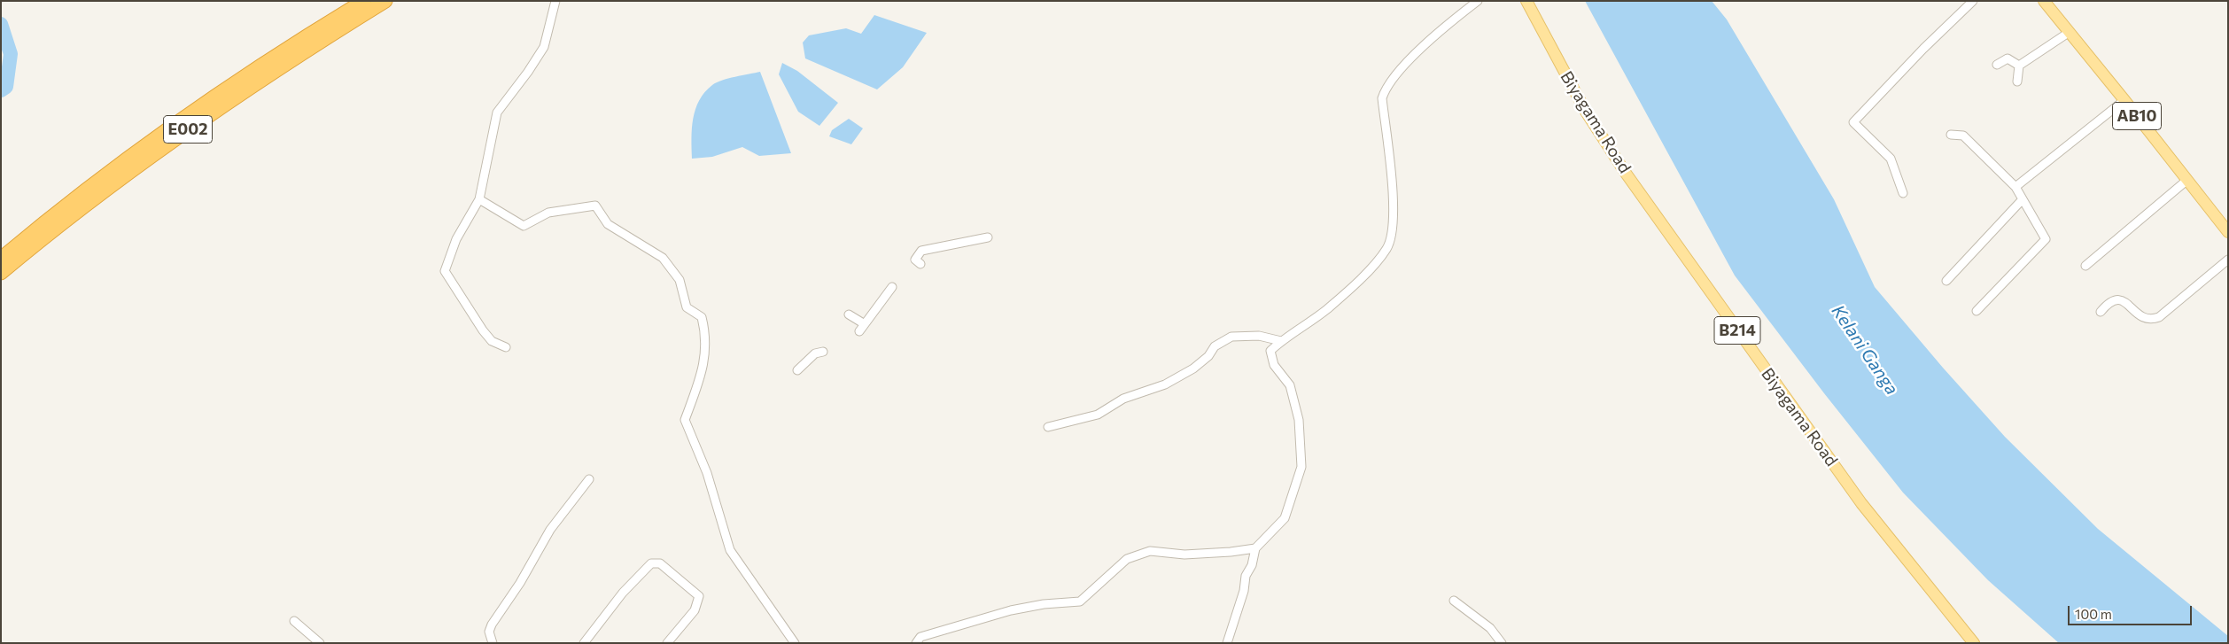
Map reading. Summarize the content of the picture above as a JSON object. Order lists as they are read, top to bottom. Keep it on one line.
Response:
{"streets":{"highway":["E002"],"main road":["AB10","Biyagama Road","B214"]},"water":["Kelani Ganga"],"scale_bar":"100 m"}
